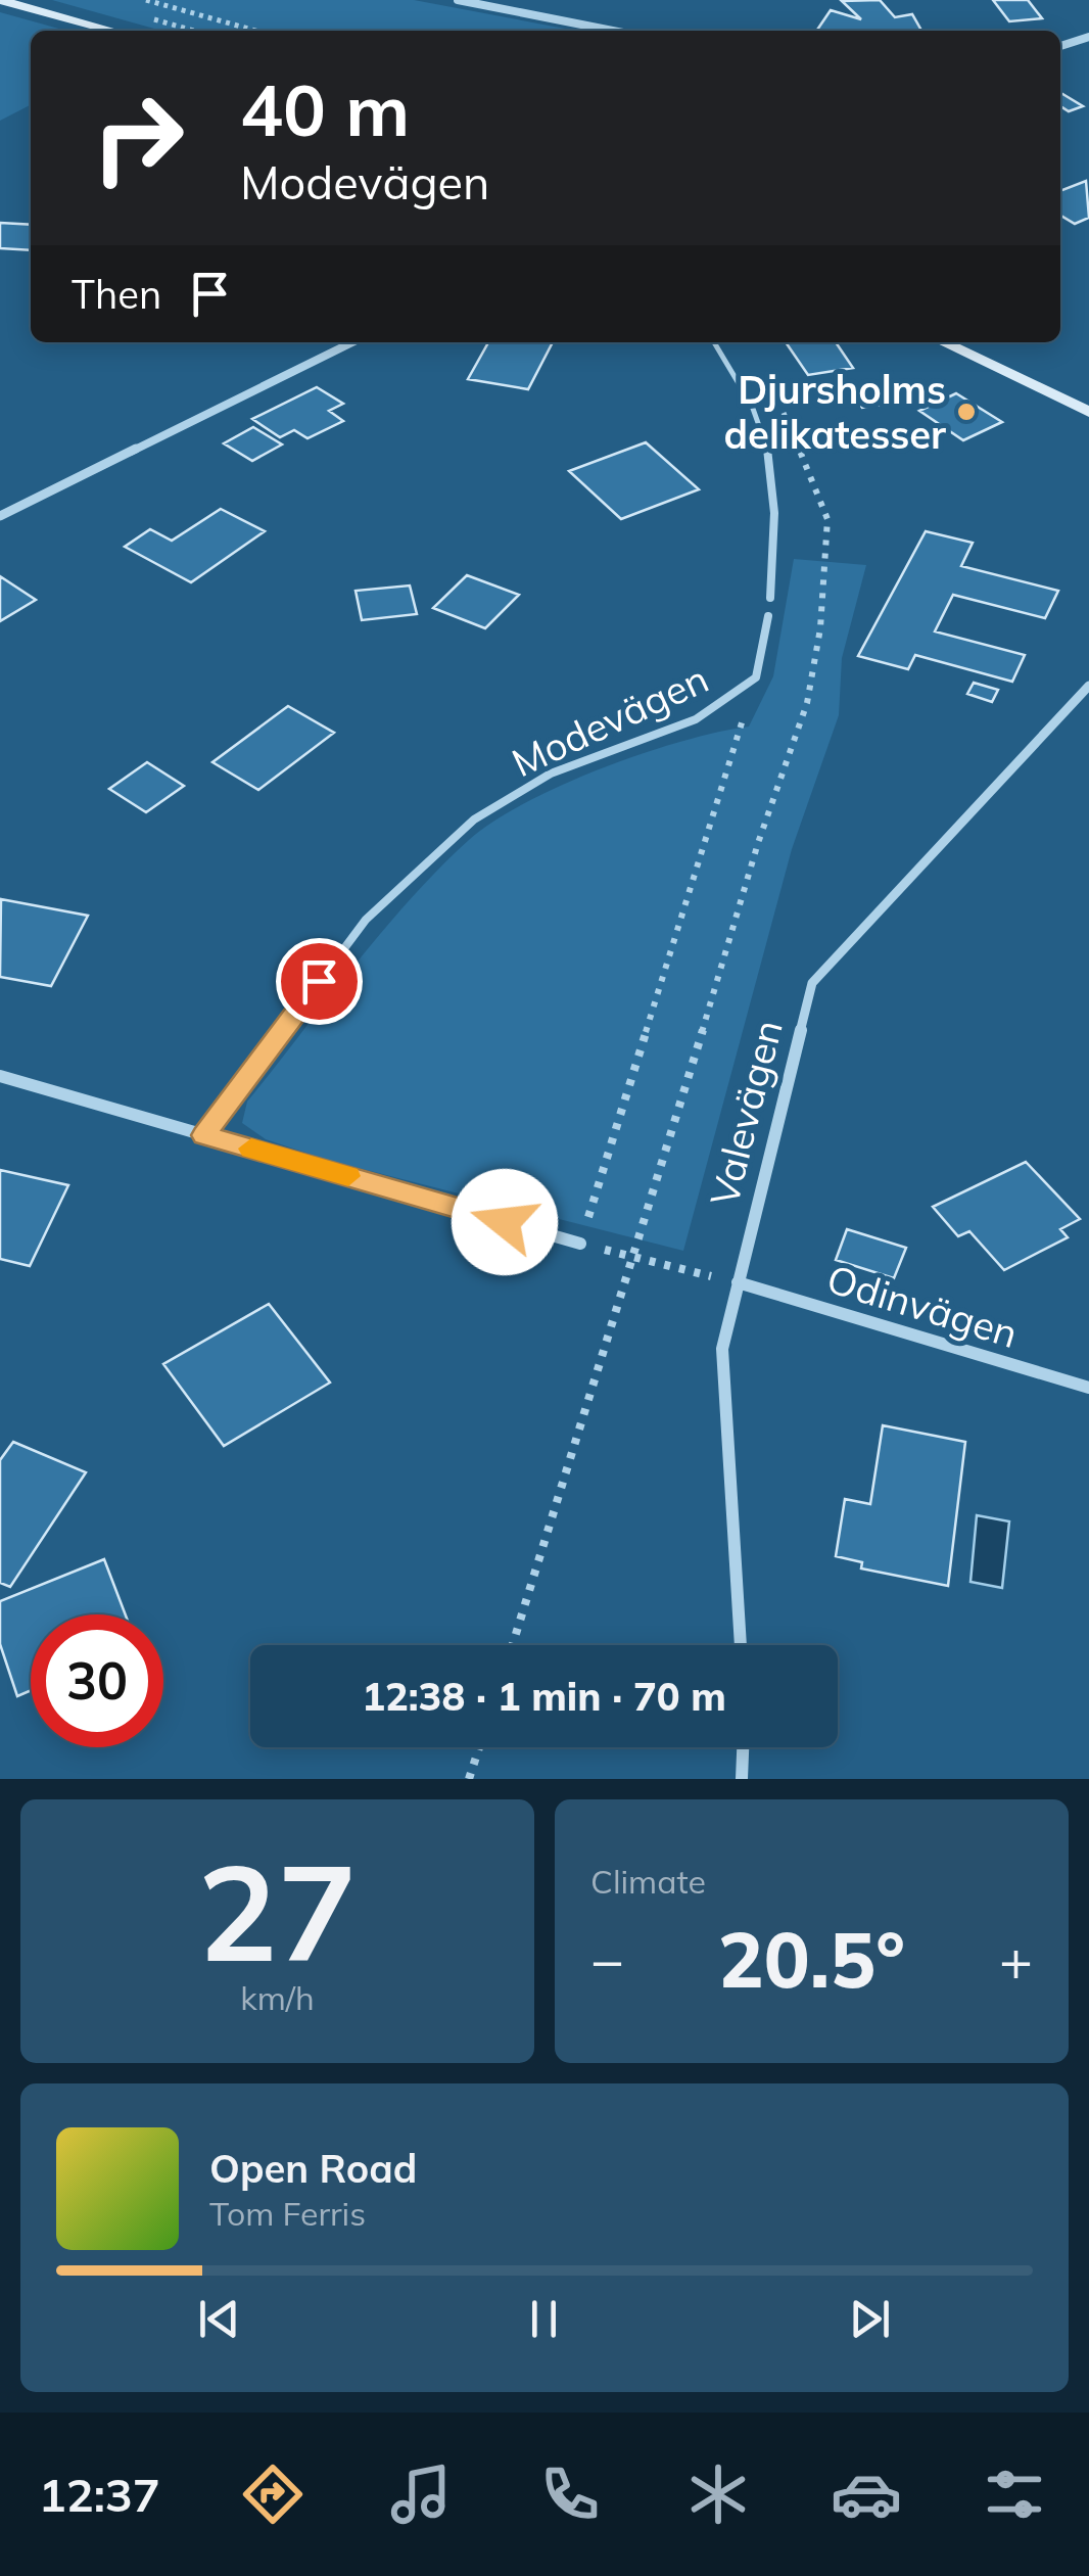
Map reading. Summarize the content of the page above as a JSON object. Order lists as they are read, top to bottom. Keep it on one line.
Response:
{"streets":{"street":["Valevägen","Odinvägen"],"lane":["Modevägen"]},"crossings":[["Valevägen","Odinvägen"]],"places":["Djursholms delikatesser"],"page":{"turn":["40 m","Modevägen"],"then":"Then","limit":"30","trip":"12:38 · 1 min · 70 m","tile":[["27","km/h"],"Climate"],"heat":["−","20.5°","+"],"song":["Open Road","Tom Ferris"],"tabs":"12:37"}}
